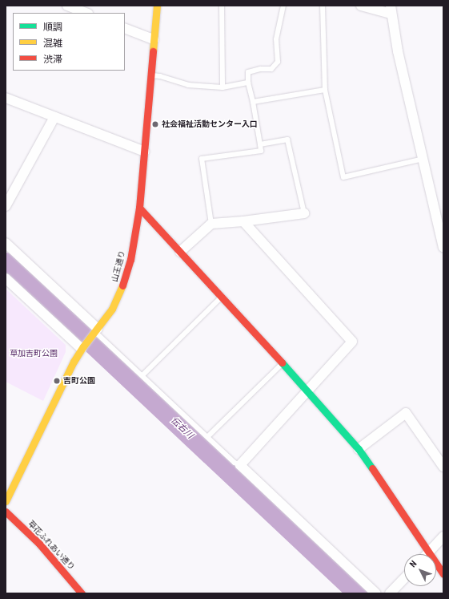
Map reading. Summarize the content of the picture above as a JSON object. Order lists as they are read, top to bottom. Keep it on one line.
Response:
{"streets":{"street":["山王通り","草花ふれあい通り"]},"water":["伝右川"],"parks":["草加吉町公園"],"places":["社会福祉活動センター入口","吉町公園"],"legend":["順調","混雑","渋滞"],"north":"top left"}
